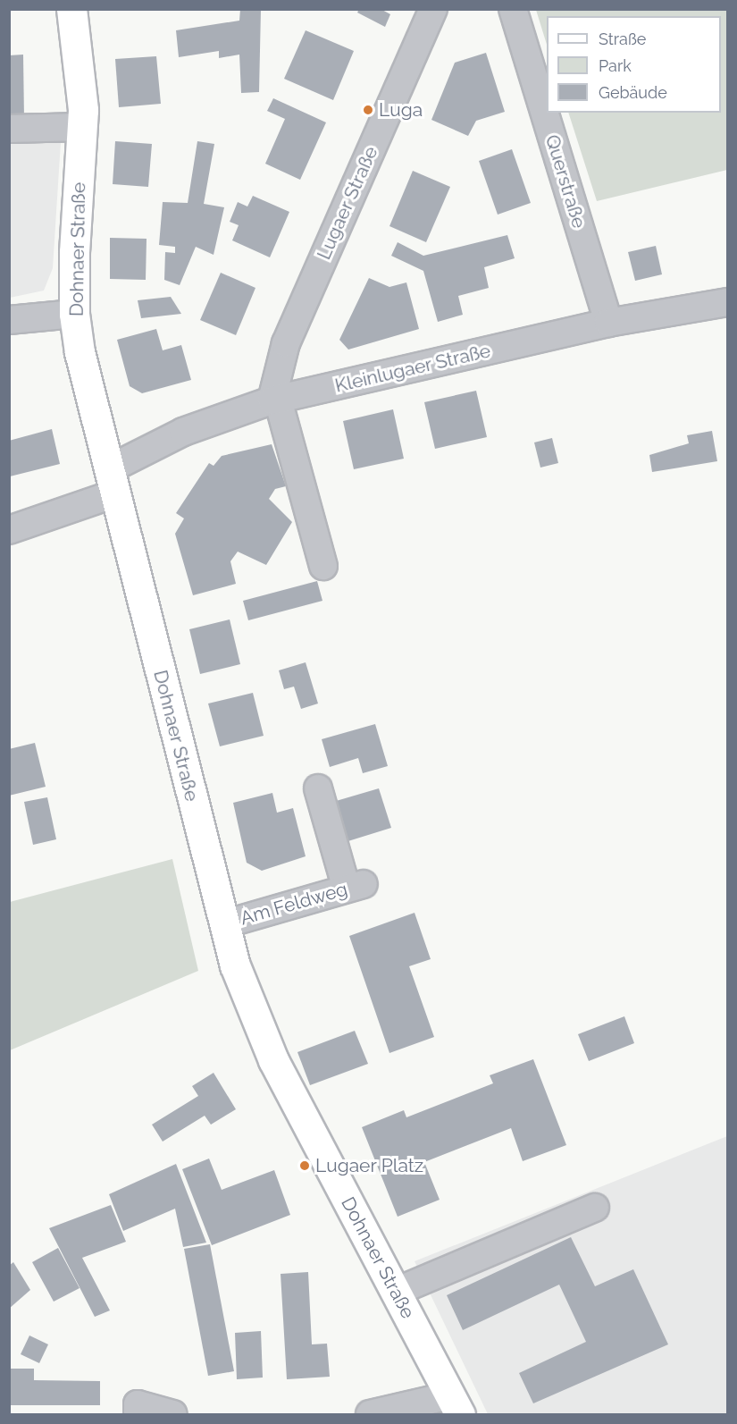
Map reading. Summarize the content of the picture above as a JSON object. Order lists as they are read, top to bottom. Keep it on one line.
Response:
{"streets":{"main road":["Dohnaer Straße"],"street":["Querstraße","Lugaer Straße","Kleinlugaer Straße","Am Feldweg"]},"crossings":[["Querstraße","Kleinlugaer Straße"],["Lugaer Straße","Kleinlugaer Straße"],["Dohnaer Straße","Kleinlugaer Straße"],["Dohnaer Straße","Am Feldweg"]],"places":["Luga","Lugaer Platz"],"legend":["Straße","Park","Gebäude"]}
